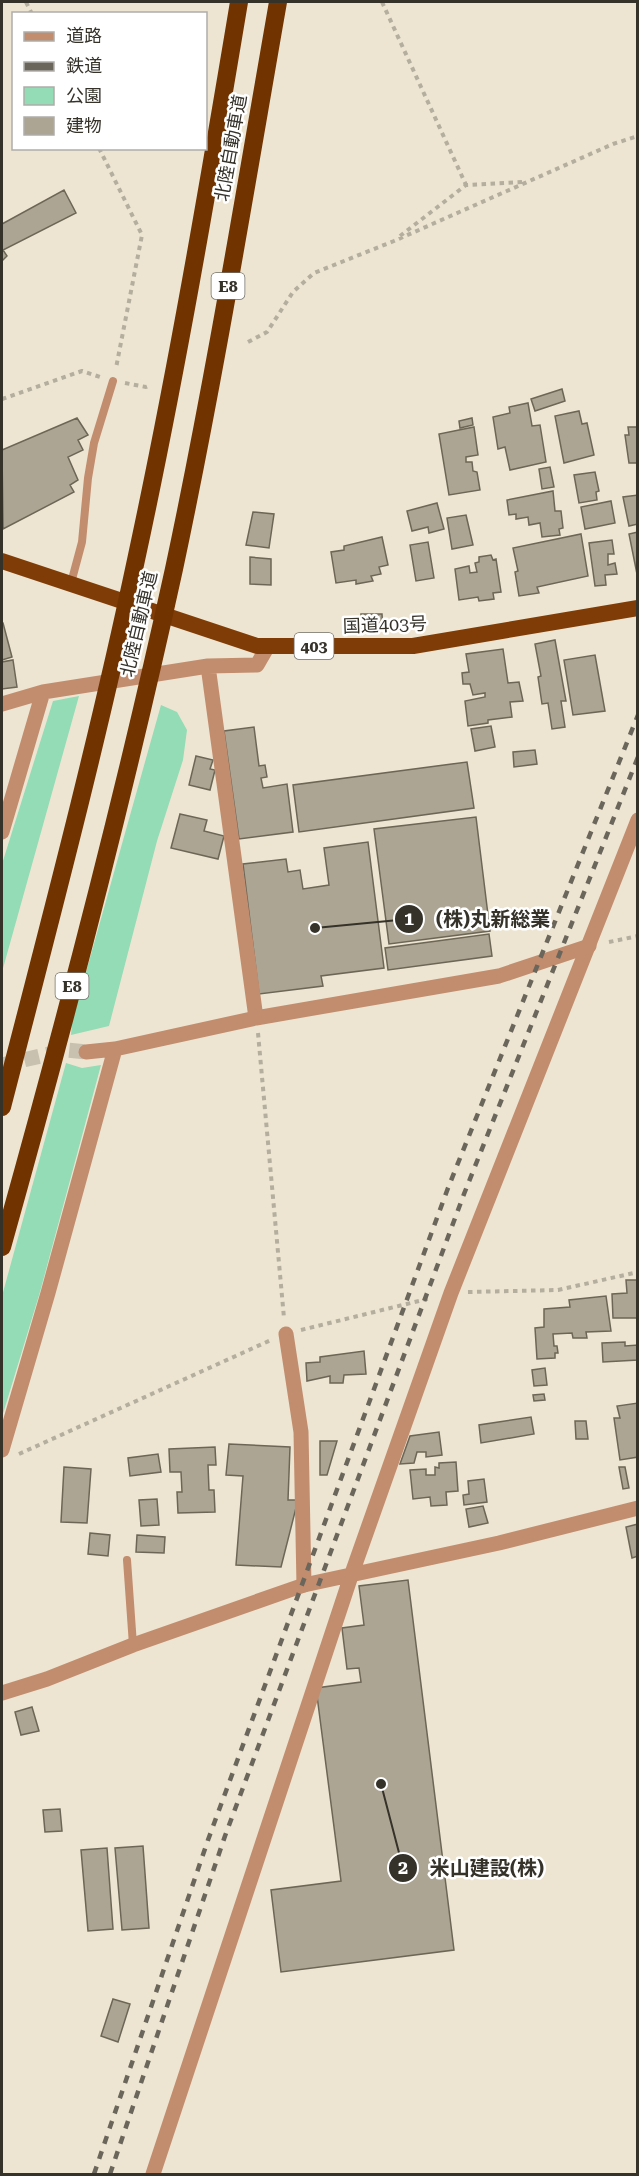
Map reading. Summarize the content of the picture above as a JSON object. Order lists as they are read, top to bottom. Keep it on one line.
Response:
{"streets":{"highway":["北陸自動車道","E8","国道403号","403"]},"places":["(株)丸新総業","米山建設(株)"],"legend":["道路","鉄道","公園","建物"]}
